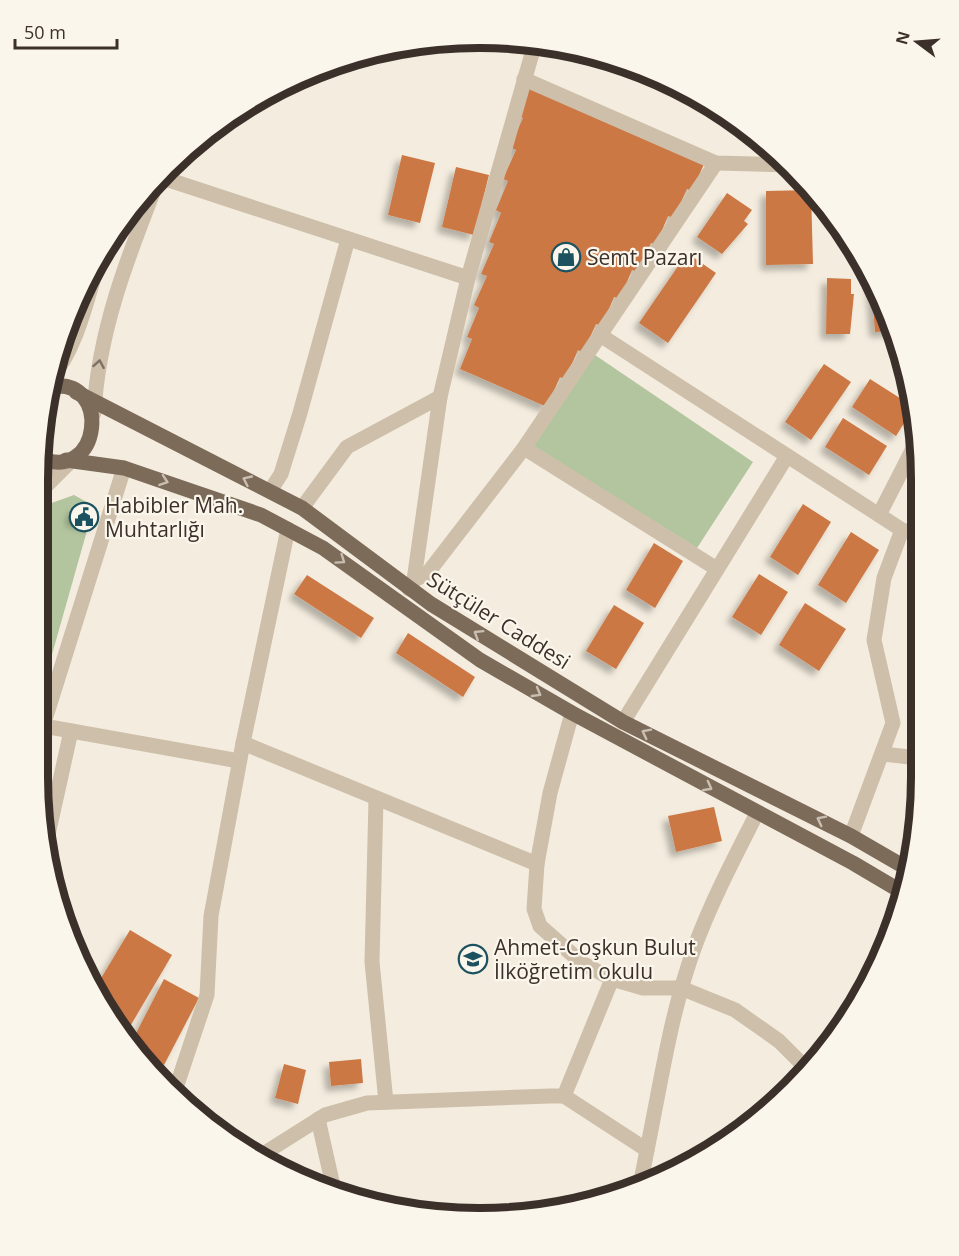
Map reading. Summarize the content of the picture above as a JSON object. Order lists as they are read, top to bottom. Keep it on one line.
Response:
{"streets":{"main road":["Sütçüler Caddesi"]},"places":{"shop":["Semt Pazarı"],"public building":["Habibler Mah. Muhtarlığı"],"school or university":["Ahmet-Coşkun Bulut İlköğretim okulu"]},"scale_bar":"50 m","north":"left"}
